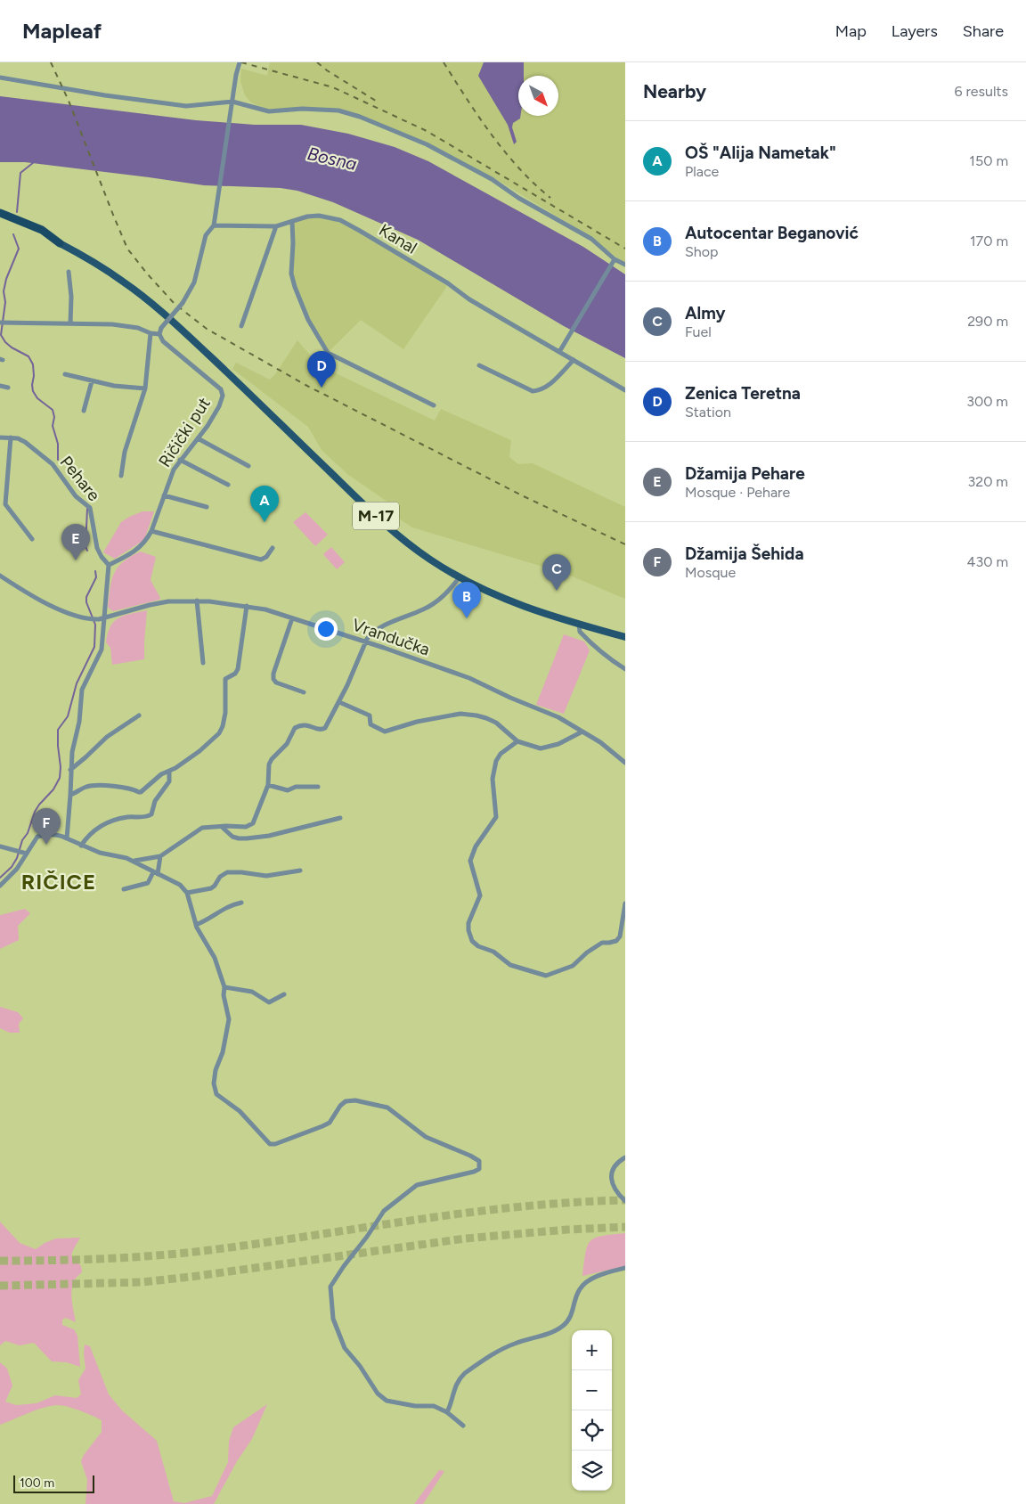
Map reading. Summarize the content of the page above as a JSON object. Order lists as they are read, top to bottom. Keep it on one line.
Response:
{"streets":{"highway":["M-17"],"street":["Kanal","Ričički put","Pehare","Vrandučka"]},"crossings":[["Ričički put","Pehare"]],"districts":["RIČICE"],"water":["Bosna"],"scale_bar":"100 m","north":"bottom right","page":{"header":"Mapleaf","nav":["Map","Layers","Share"],"heading":["Nearby","6 results"],"list":[{"mark":"A","name":"OŠ \"Alija Nametak\"","note":"Place","value":"150 m"},{"mark":"B","name":"Autocentar Beganović","note":"Shop","value":"170 m"},{"mark":"C","name":"Almy","note":"Fuel","value":"290 m"},{"mark":"D","name":"Zenica Teretna","note":"Station","value":"300 m"},{"mark":"E","name":"Džamija Pehare","note":"Mosque · Pehare","value":"320 m"},{"mark":"F","name":"Džamija Šehida","note":"Mosque","value":"430 m"}],"pins":["D","A","E","C","B","F"],"map_buttons":["+","−"],"scale":"100 m"}}
